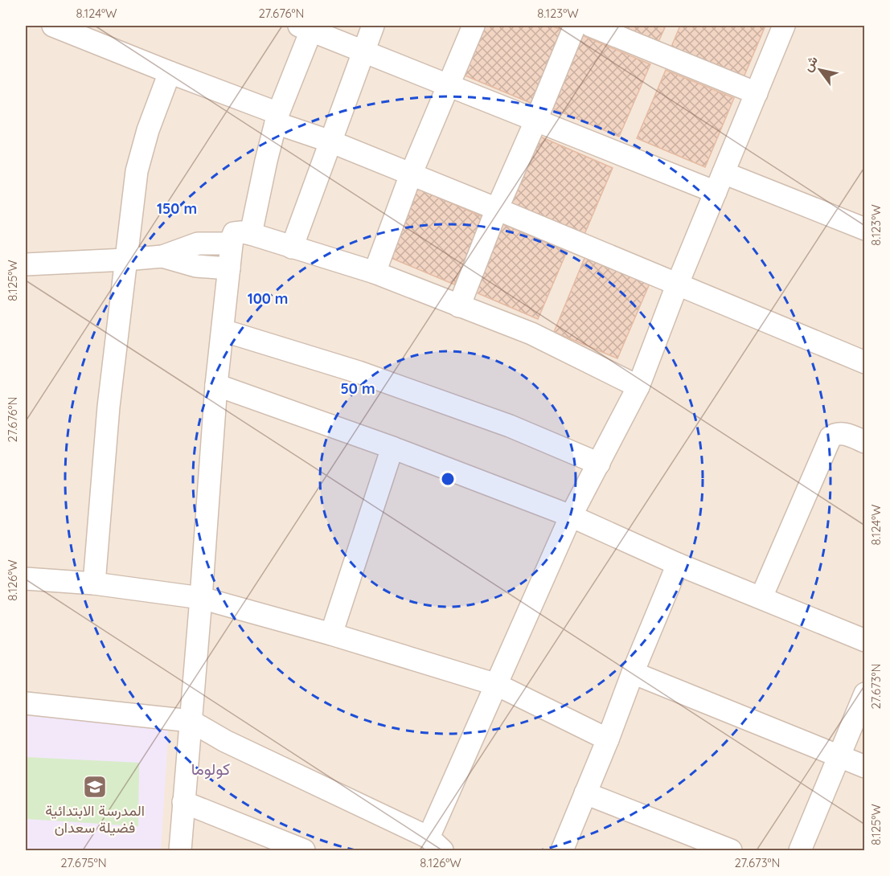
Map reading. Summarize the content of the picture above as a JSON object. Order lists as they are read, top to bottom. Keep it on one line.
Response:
{"districts":["كولوما"],"places":{"school or university":["المدرسة الابتدائية فضيلة سعدان"]},"north":"top left","coordinates":["8.124°W","27.676°N","8.123°W","8.125°W","8.126°W","27.673°N","27.675°N"],"rings":["150 m","100 m","50 m"]}
